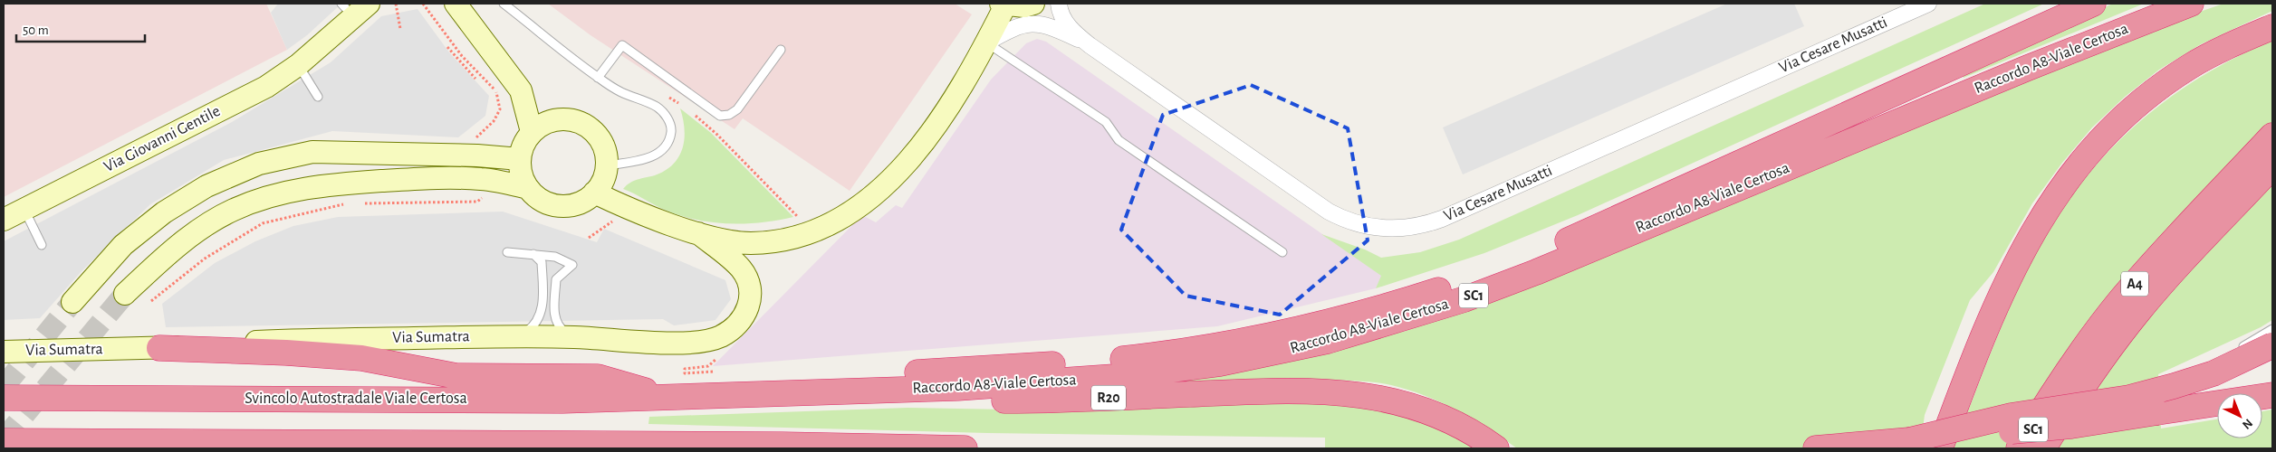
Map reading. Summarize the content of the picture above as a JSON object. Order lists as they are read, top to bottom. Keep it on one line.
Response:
{"streets":{"highway":["Raccordo A8-Viale Certosa","A4","SC1","R20","Svincolo Autostradale Viale Certosa"],"street":["Via Cesare Musatti","Via Giovanni Gentile","Via Sumatra"]},"crossings":[["Raccordo A8-Viale Certosa","R20"],["Raccordo A8-Viale Certosa","Svincolo Autostradale Viale Certosa"],["R20","Svincolo Autostradale Viale Certosa"]],"scale_bar":"50 m","north":"bottom right"}
